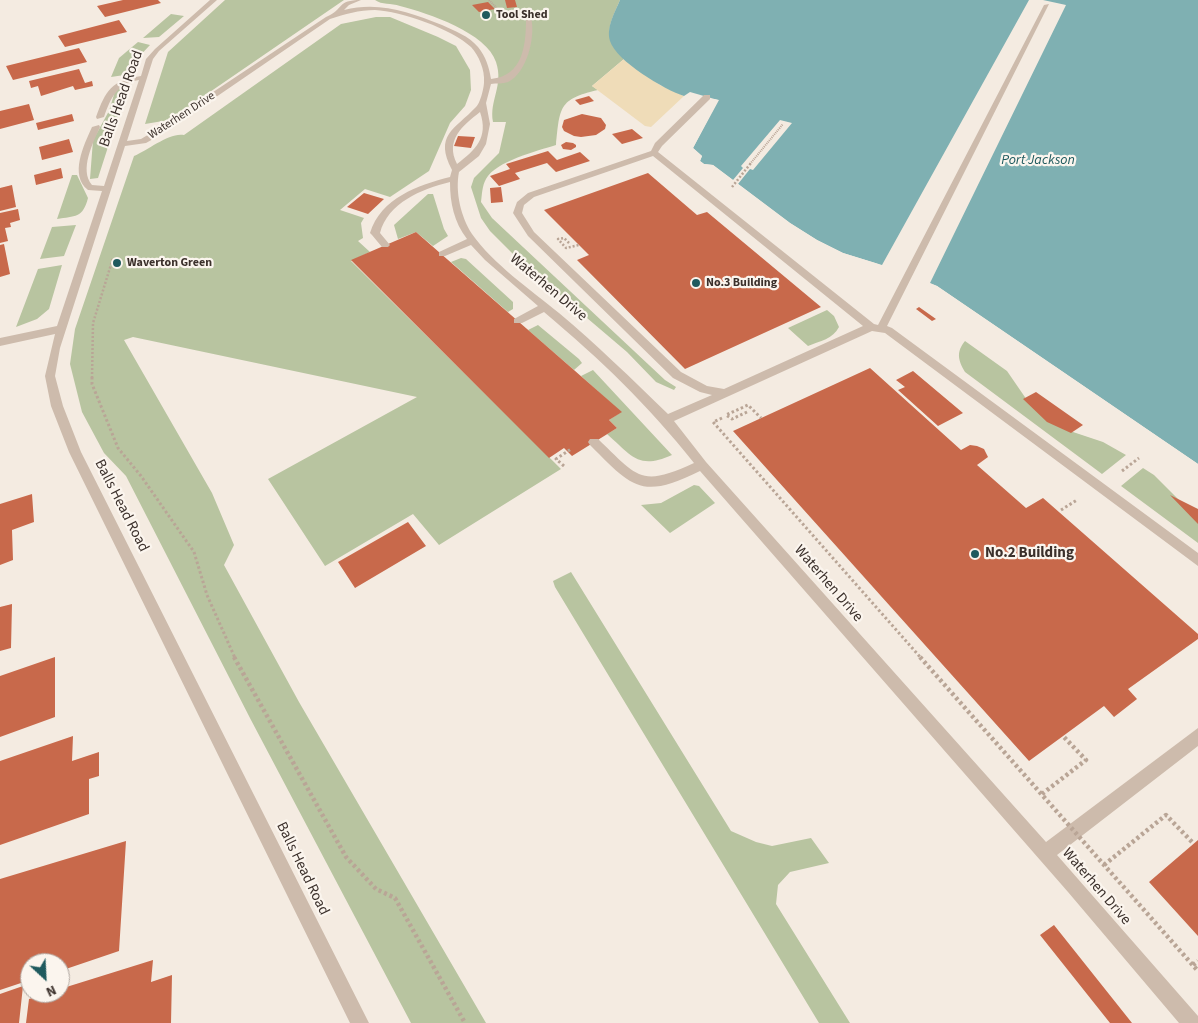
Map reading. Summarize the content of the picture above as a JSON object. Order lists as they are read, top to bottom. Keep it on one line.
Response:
{"streets":{"street":["Balls Head Road","Waterhen Drive"]},"crossings":[["Balls Head Road","Waterhen Drive"]],"water":["Port Jackson"],"places":["Tool Shed","Waverton Green","No.3 Building","No.2 Building"],"north":"bottom right"}
